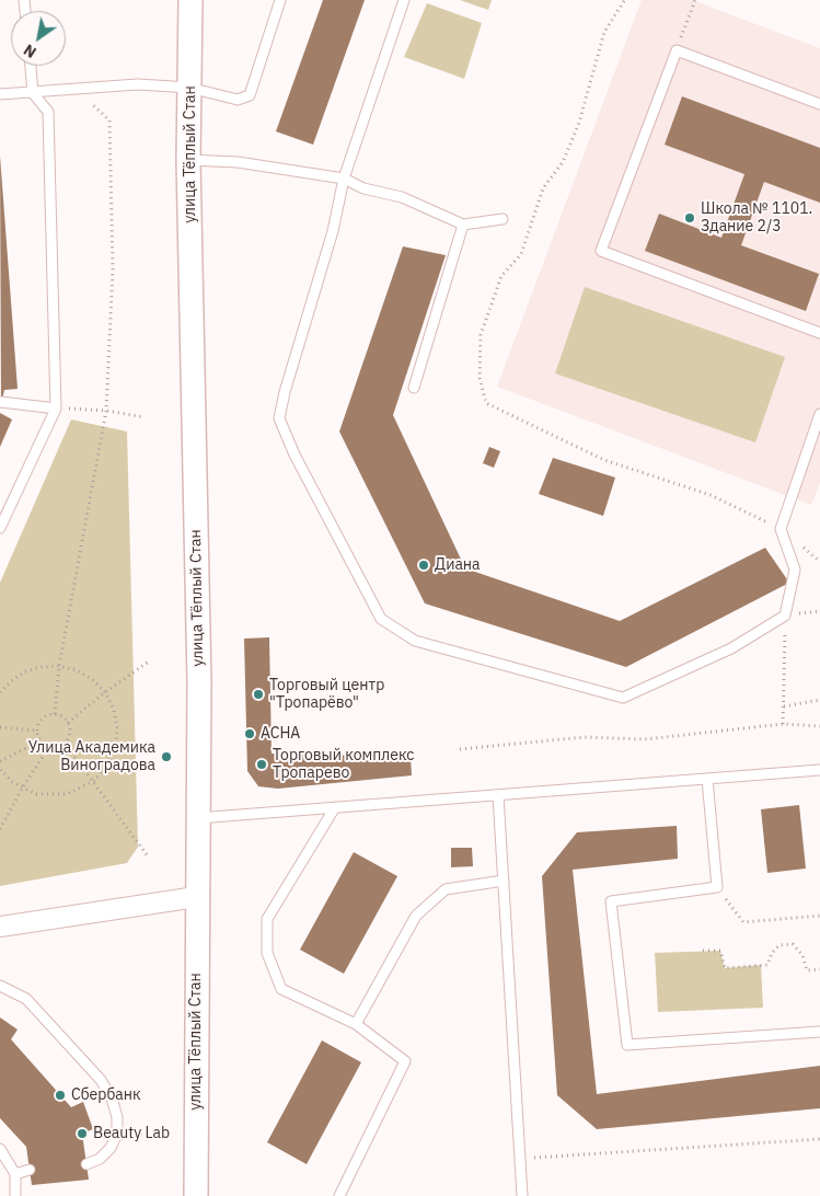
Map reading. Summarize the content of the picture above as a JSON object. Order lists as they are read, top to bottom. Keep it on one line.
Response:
{"streets":{"street":["улица Тёплый Стан"]},"places":["Школа № 1101. Здание 2/3","Диана","Торговый центр \"Тропарёво\"","АСНА","Улица Академика Виноградова","Торговый комплекс Тропарево","Сбербанк","Beauty Lab"],"north":"bottom left"}
